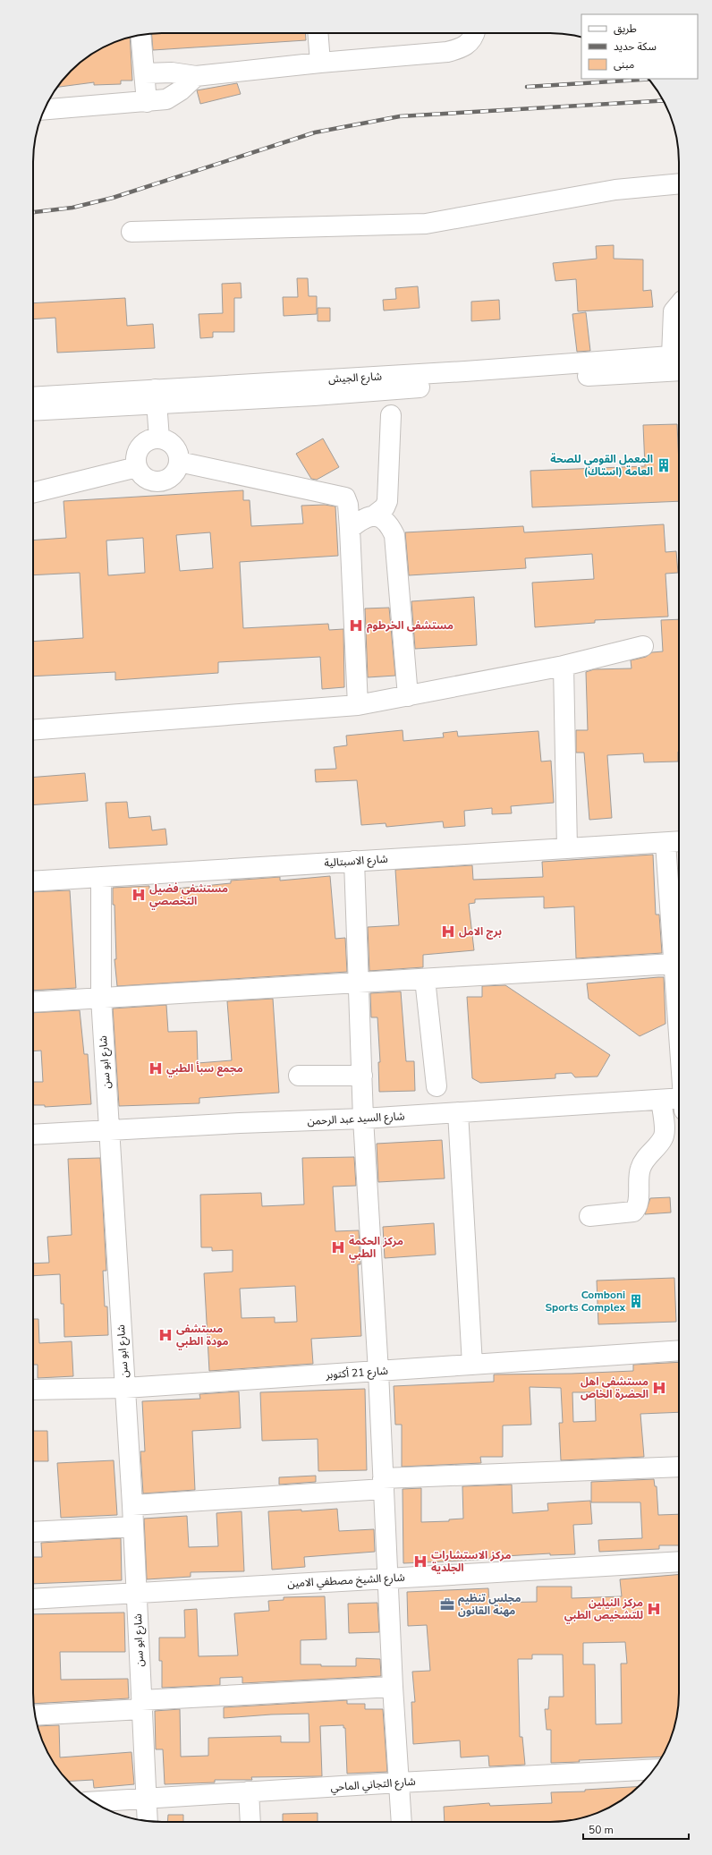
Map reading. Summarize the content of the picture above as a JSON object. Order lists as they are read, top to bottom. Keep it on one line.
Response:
{"streets":{"main road":["شارع الجيش","شارع الاسبتالية","شارع ابو سن","شارع السيد عبد الرحمن","شارع 21 أكتوبر","شارع الشيخ مصطفي الامين","شارع التجاني الماحي"]},"crossings":[["شارع الاسبتالية","شارع ابو سن"],["شارع ابو سن","شارع السيد عبد الرحمن"],["شارع ابو سن","شارع 21 أكتوبر"],["شارع ابو سن","شارع الشيخ مصطفي الامين"],["شارع ابو سن","شارع التجاني الماحي"]],"places":{"building":["المعمل القومي للصحة العامة (استاك)","Comboni Sports Complex"],"hospital":["مستشفى الخرطوم","مستشفى فضيل التخصصي","برج الامل","مجمع سبأ الطبي","مركز الحكمة الطبي","مستشفى مودة الطبي","مستشفى اهل الحضرة الخاص","مركز الاستشارات الجلدية","مركز النيلين للتشخيص الطبي"],"office":["مجلس تنظيم مهنة القانون"]},"legend":["طريق","سكة حديد","مبنى"],"scale_bar":"50 m"}
